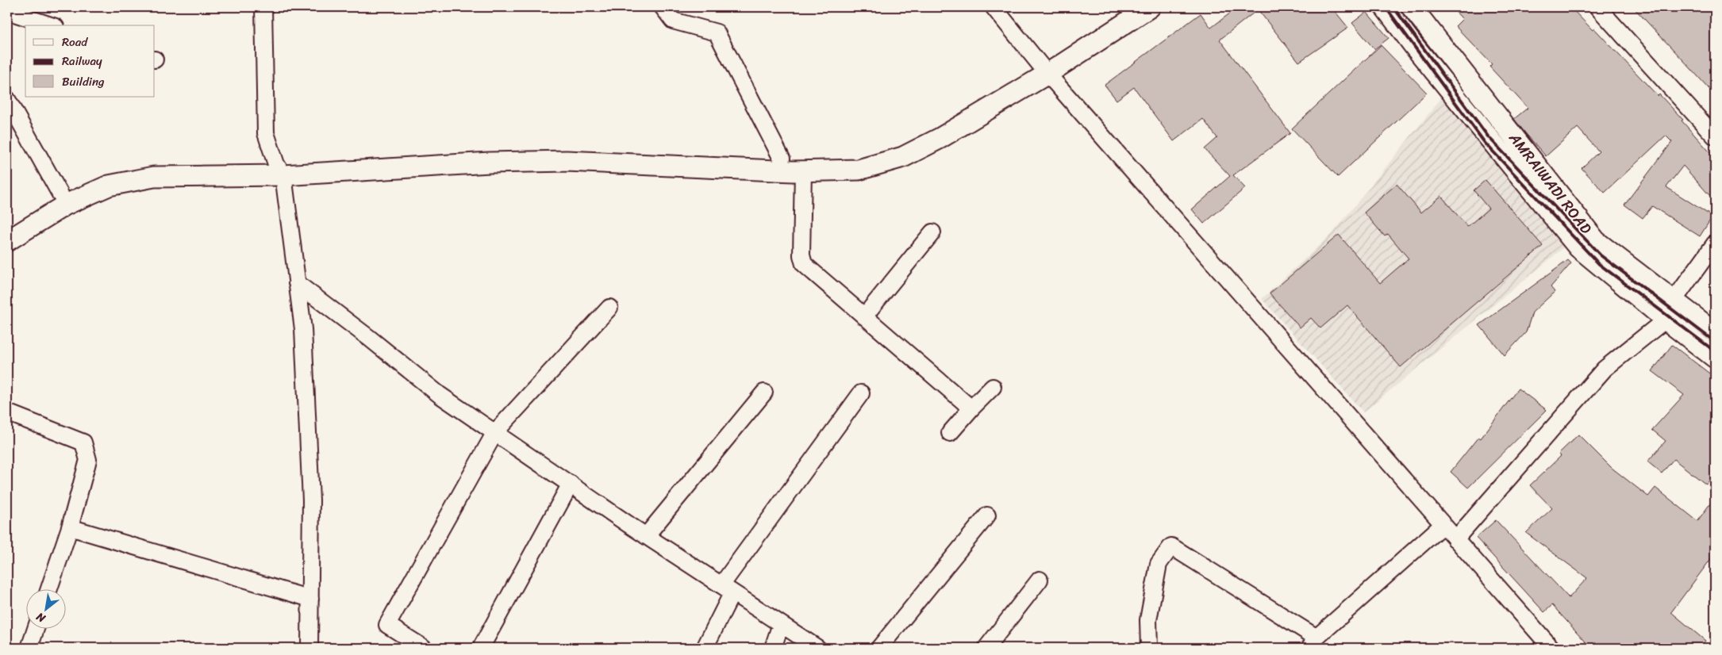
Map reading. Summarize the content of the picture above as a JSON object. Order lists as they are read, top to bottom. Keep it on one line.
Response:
{"streets":{"main road":["AMRAIWADI ROAD"]},"legend":["Road","Railway","Building"],"north":"bottom left"}
